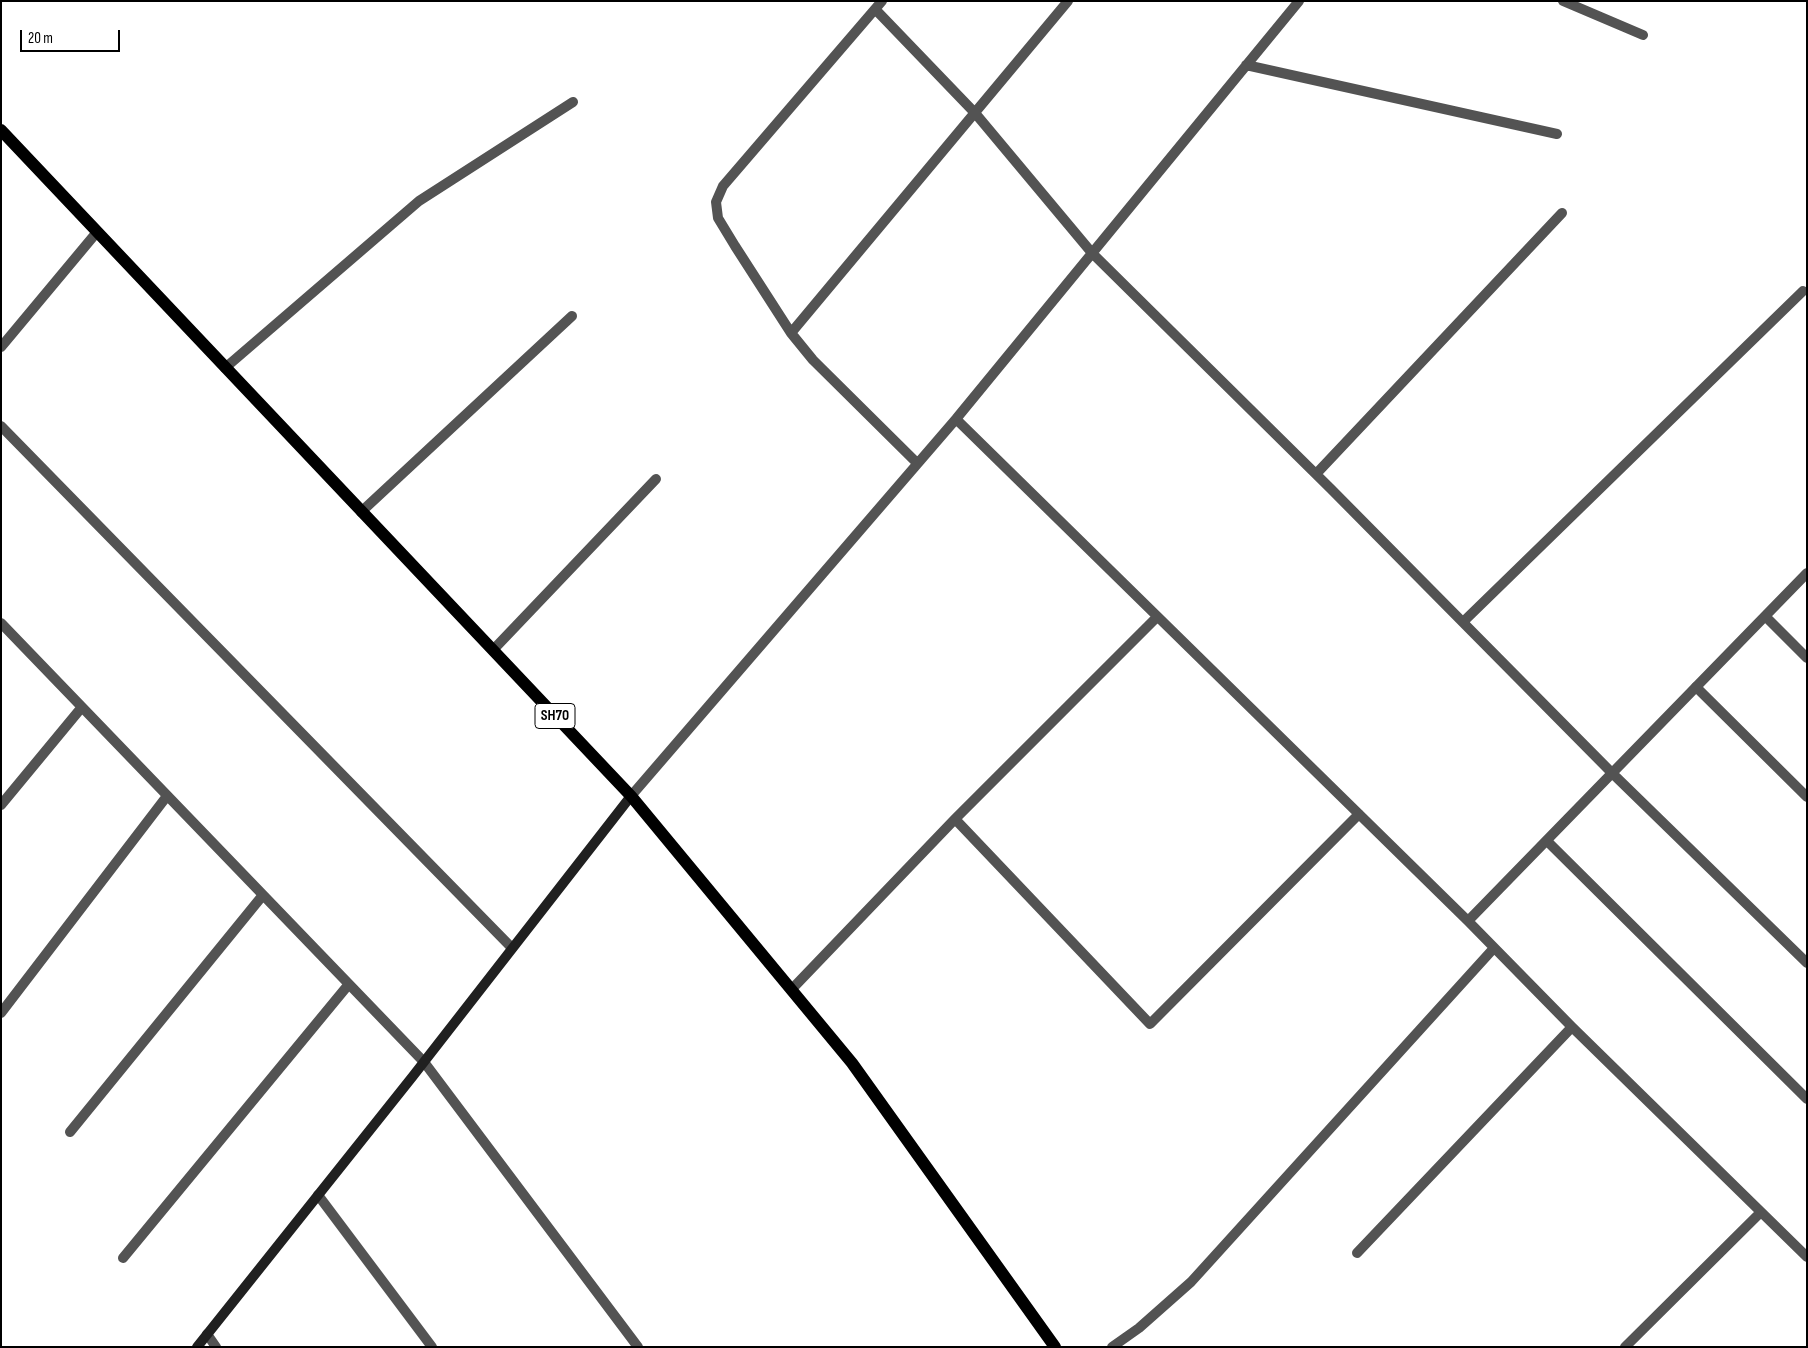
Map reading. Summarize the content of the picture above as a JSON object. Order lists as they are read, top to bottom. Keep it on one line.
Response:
{"streets":{"main road":["SH70"]},"scale_bar":"20 m"}
